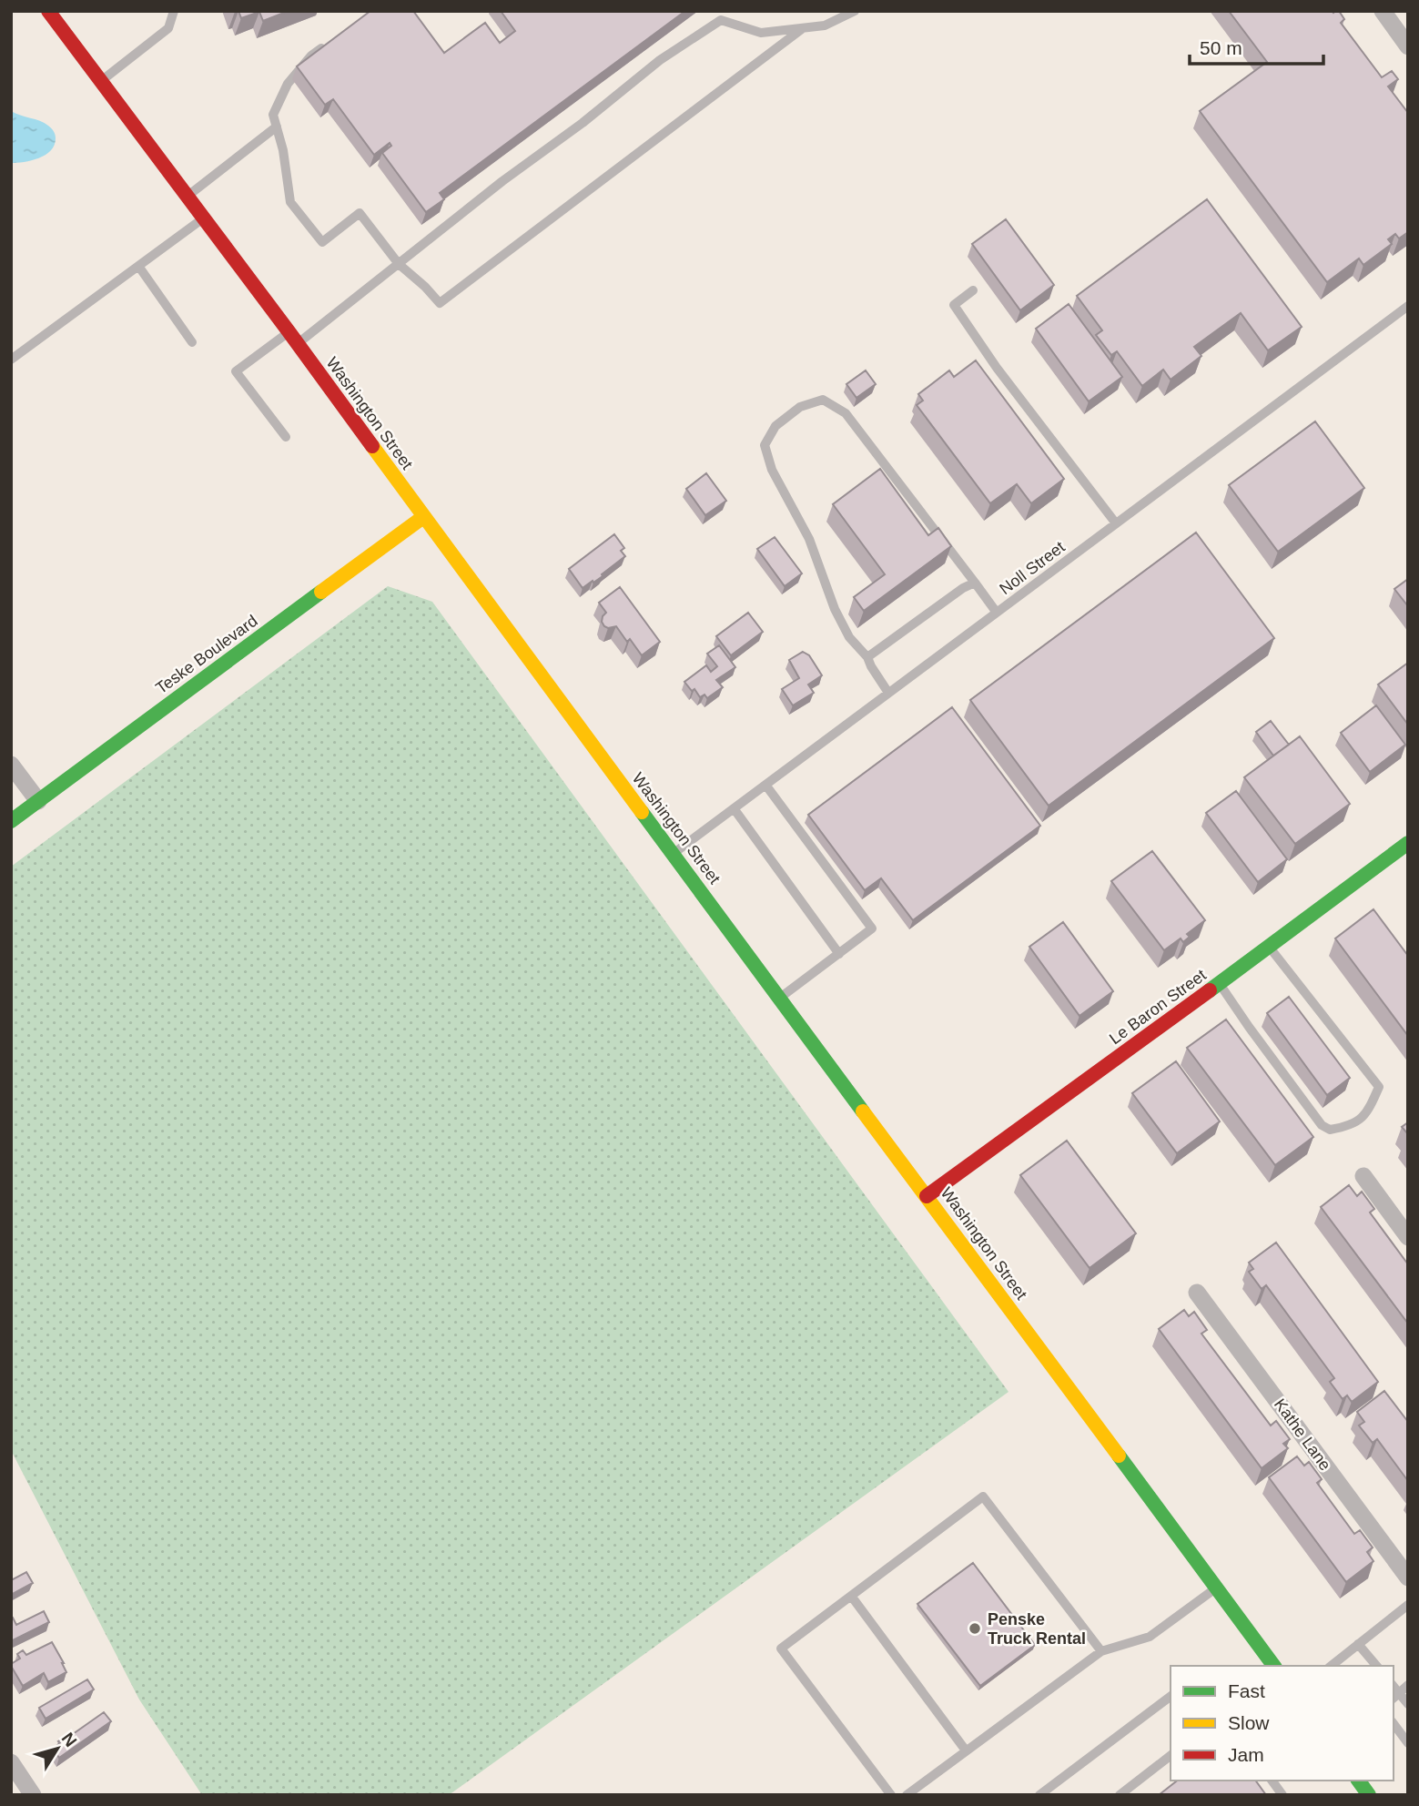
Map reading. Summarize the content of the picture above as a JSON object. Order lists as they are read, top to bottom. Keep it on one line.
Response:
{"streets":{"main road":["Washington Street","Teske Boulevard","Le Baron Street"],"street":["Kathe Lane"],"lane":["Noll Street"]},"crossings":[["Washington Street","Noll Street"],["Washington Street","Teske Boulevard"],["Washington Street","Le Baron Street"]],"places":["Penske Truck Rental"],"legend":["Fast","Slow","Jam"],"scale_bar":"50 m","north":"top right"}
